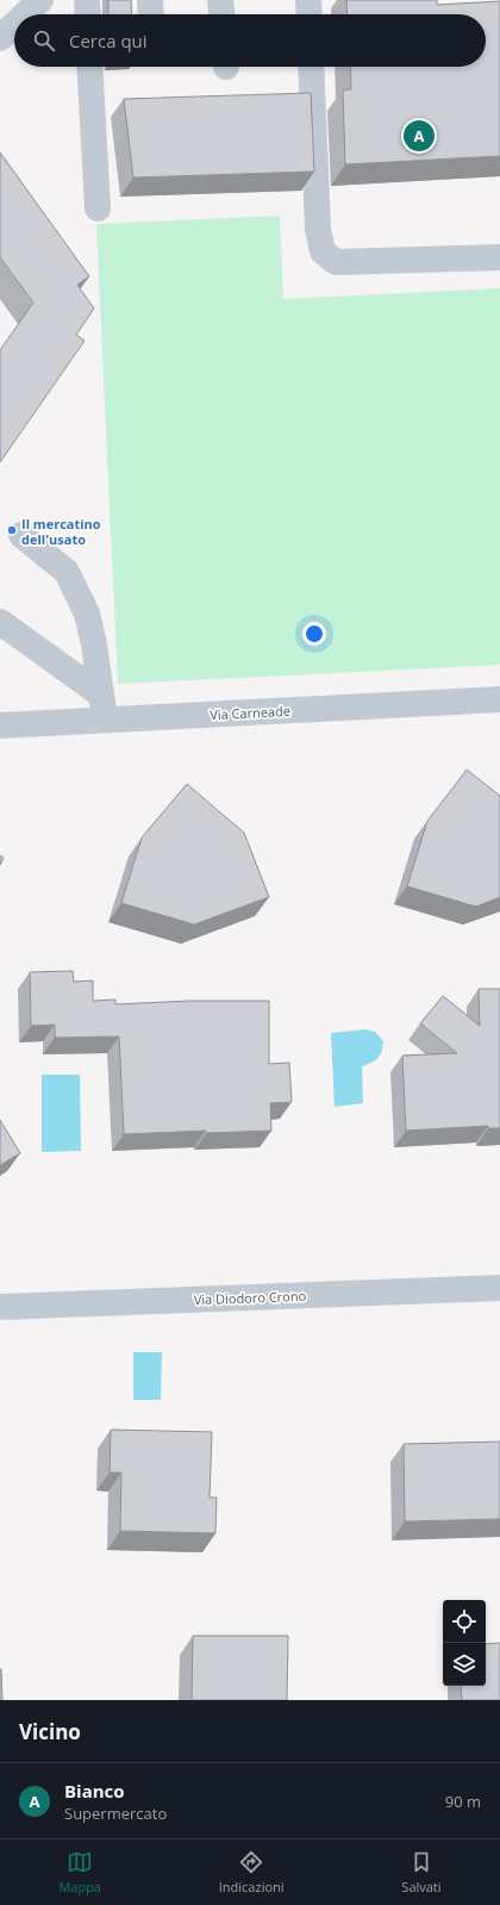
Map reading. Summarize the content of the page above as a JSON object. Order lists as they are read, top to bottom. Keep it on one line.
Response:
{"streets":{"street":["Via Carneade","Via Diodoro Crono"]},"places":["Il mercatino dell'usato"],"page":{"search":"Cerca qui","pins":"A","heading":"Vicino","list":[{"mark":"A","name":"Bianco","note":"Supermercato","value":"90 m"}],"nav":["Mappa","Indicazioni","Salvati"]}}
